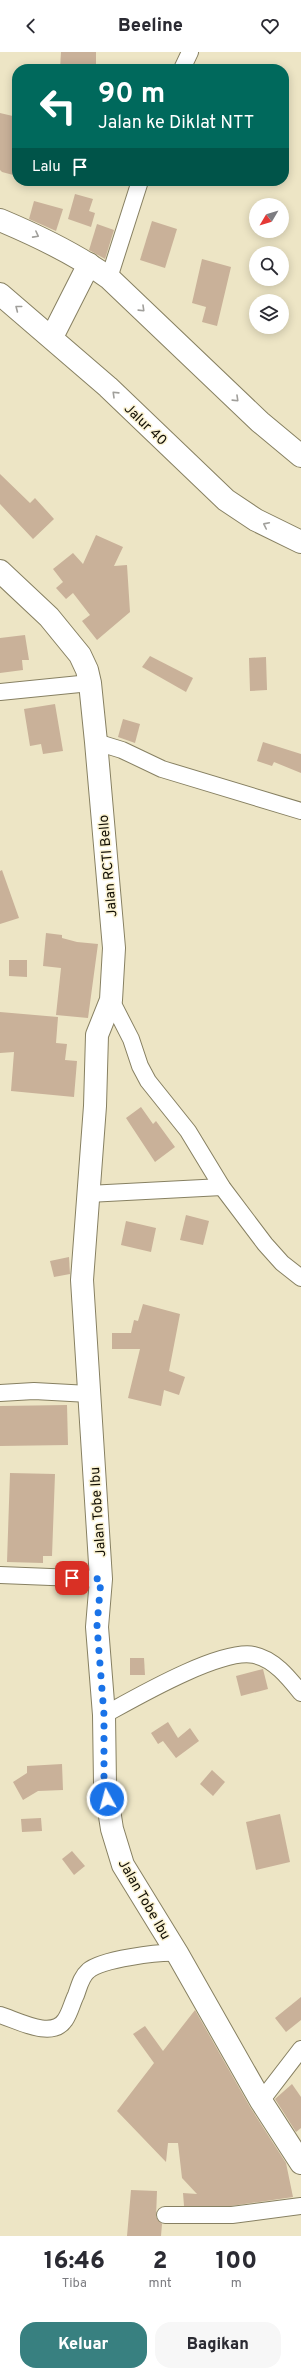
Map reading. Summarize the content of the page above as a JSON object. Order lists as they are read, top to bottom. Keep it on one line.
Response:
{"streets":{"main road":["Jalur 40","Jalan RCTI Bello","Jalan Tobe Ibu"]},"crossings":[["Jalan RCTI Bello","Jalan Tobe Ibu"]],"north":"bottom left","page":{"header":"Beeline","turn":["90 m","Jalan ke Diklat NTT"],"then":"Lalu","eta":["16:46","Tiba","2","mnt","100","m"],"buttons":["Keluar","Bagikan"]}}
